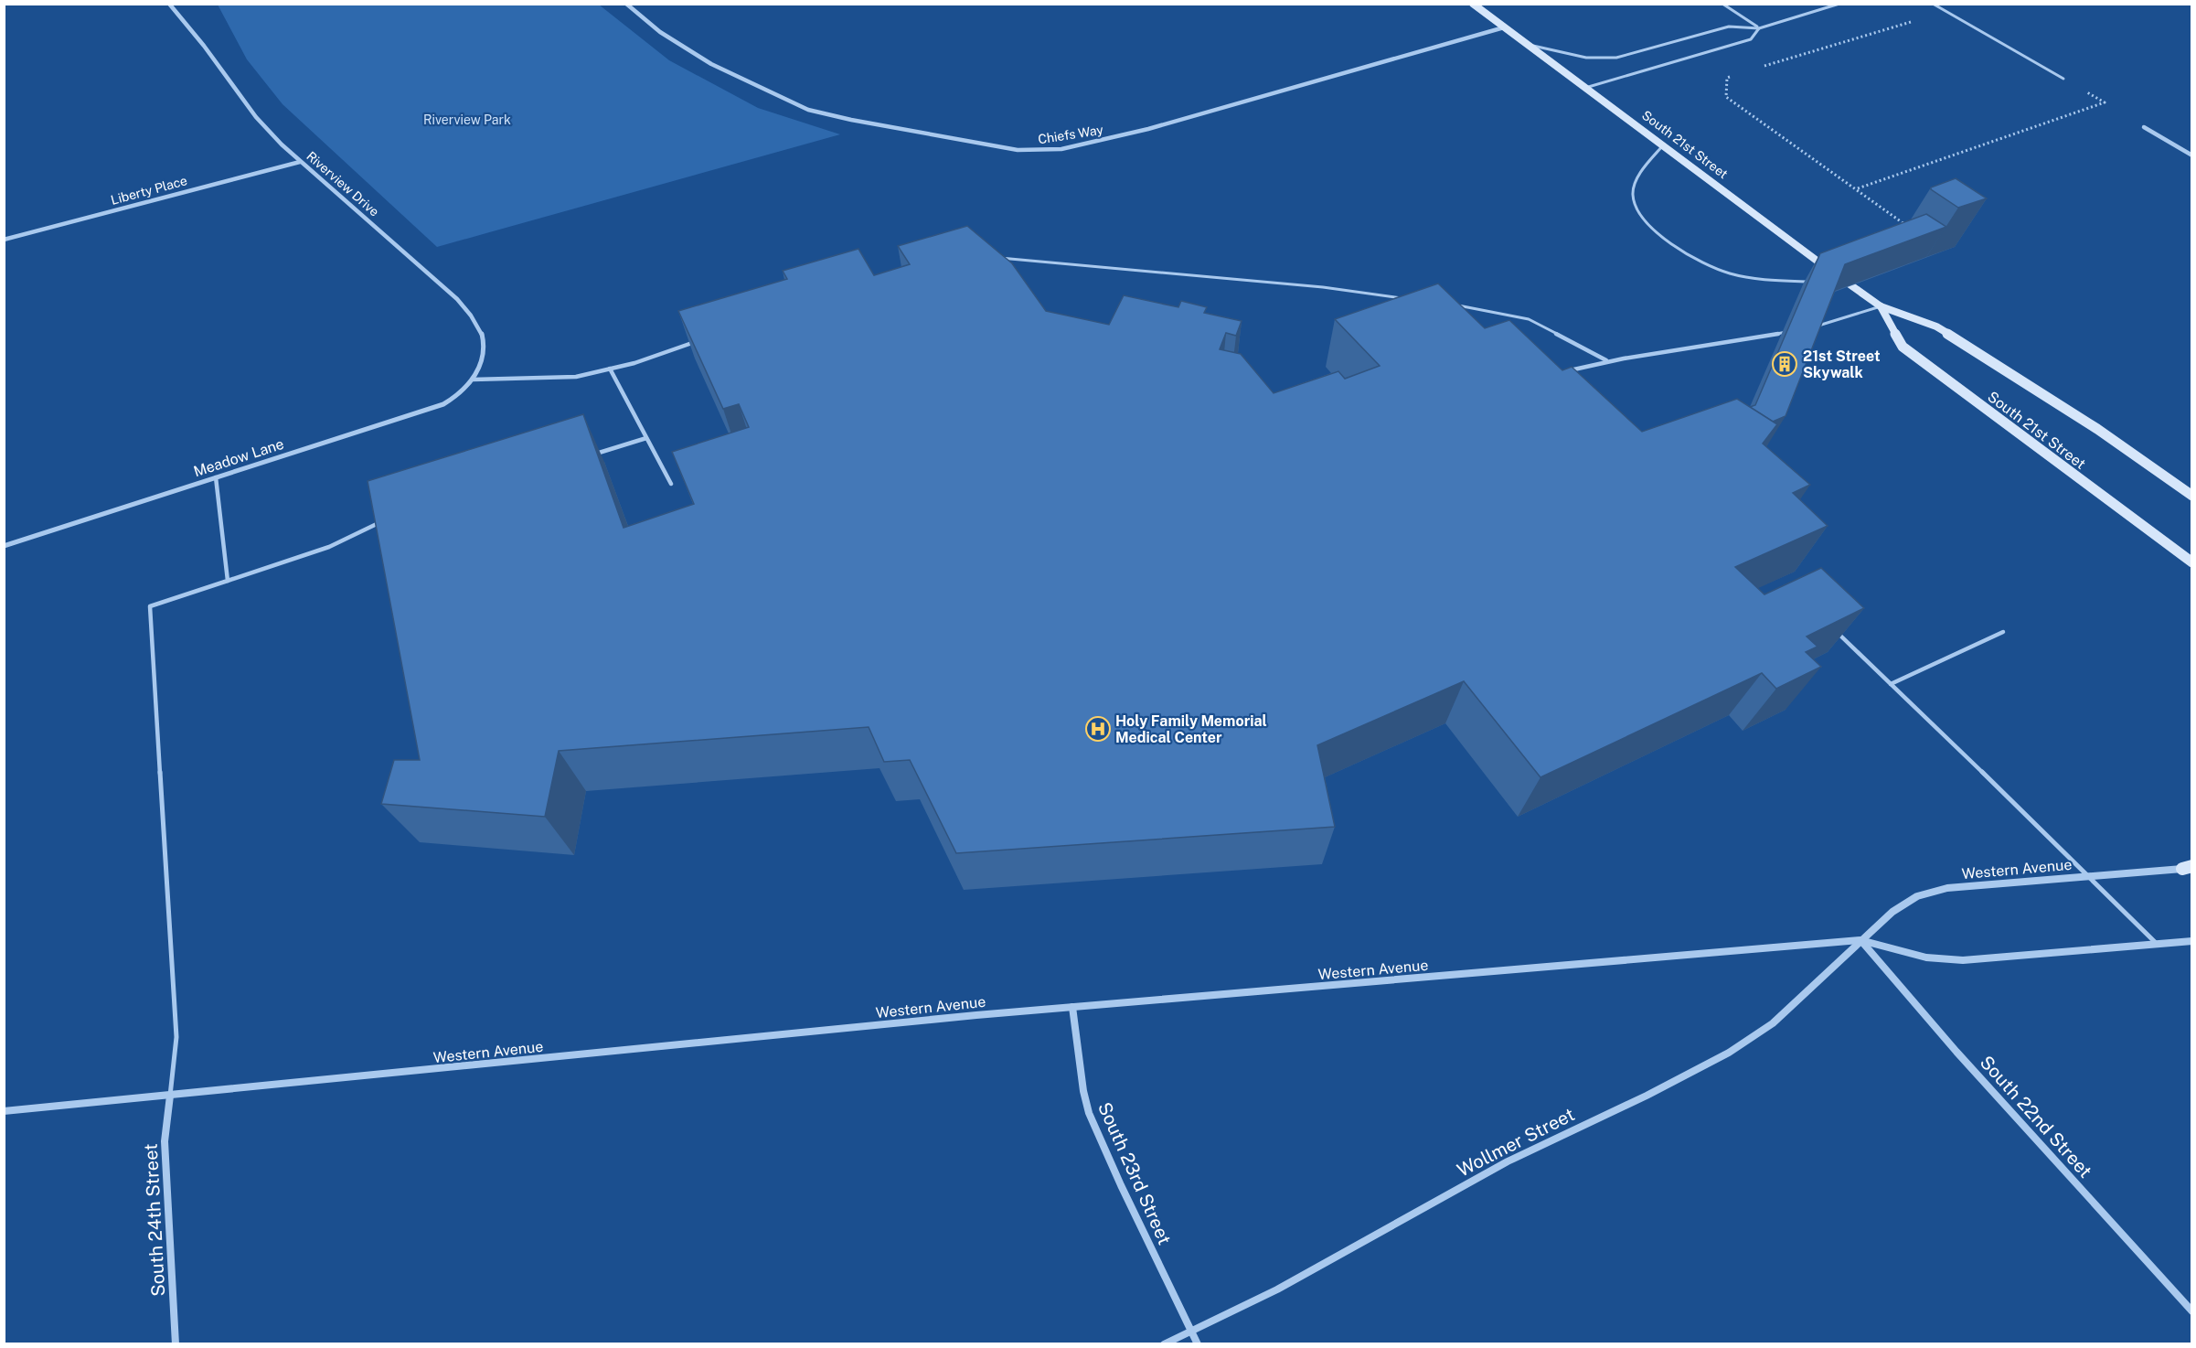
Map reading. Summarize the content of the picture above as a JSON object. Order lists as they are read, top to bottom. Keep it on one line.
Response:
{"streets":{"main road":["South 21st Street"],"street":["Chiefs Way","Riverview Drive","Liberty Place","Meadow Lane","Western Avenue","South 22nd Street","Wollmer Street","South 23rd Street","South 24th Street"]},"crossings":[["Chiefs Way","South 21st Street"],["Riverview Drive","Liberty Place"],["Riverview Drive","Meadow Lane"],["Western Avenue","South 22nd Street"],["Western Avenue","Wollmer Street"],["Western Avenue","South 23rd Street"],["Western Avenue","South 24th Street"],["South 22nd Street","Wollmer Street"],["Wollmer Street","South 23rd Street"]],"parks":["Riverview Park"],"places":{"building":["21st Street Skywalk"],"hospital":["Holy Family Memorial Medical Center"]}}
